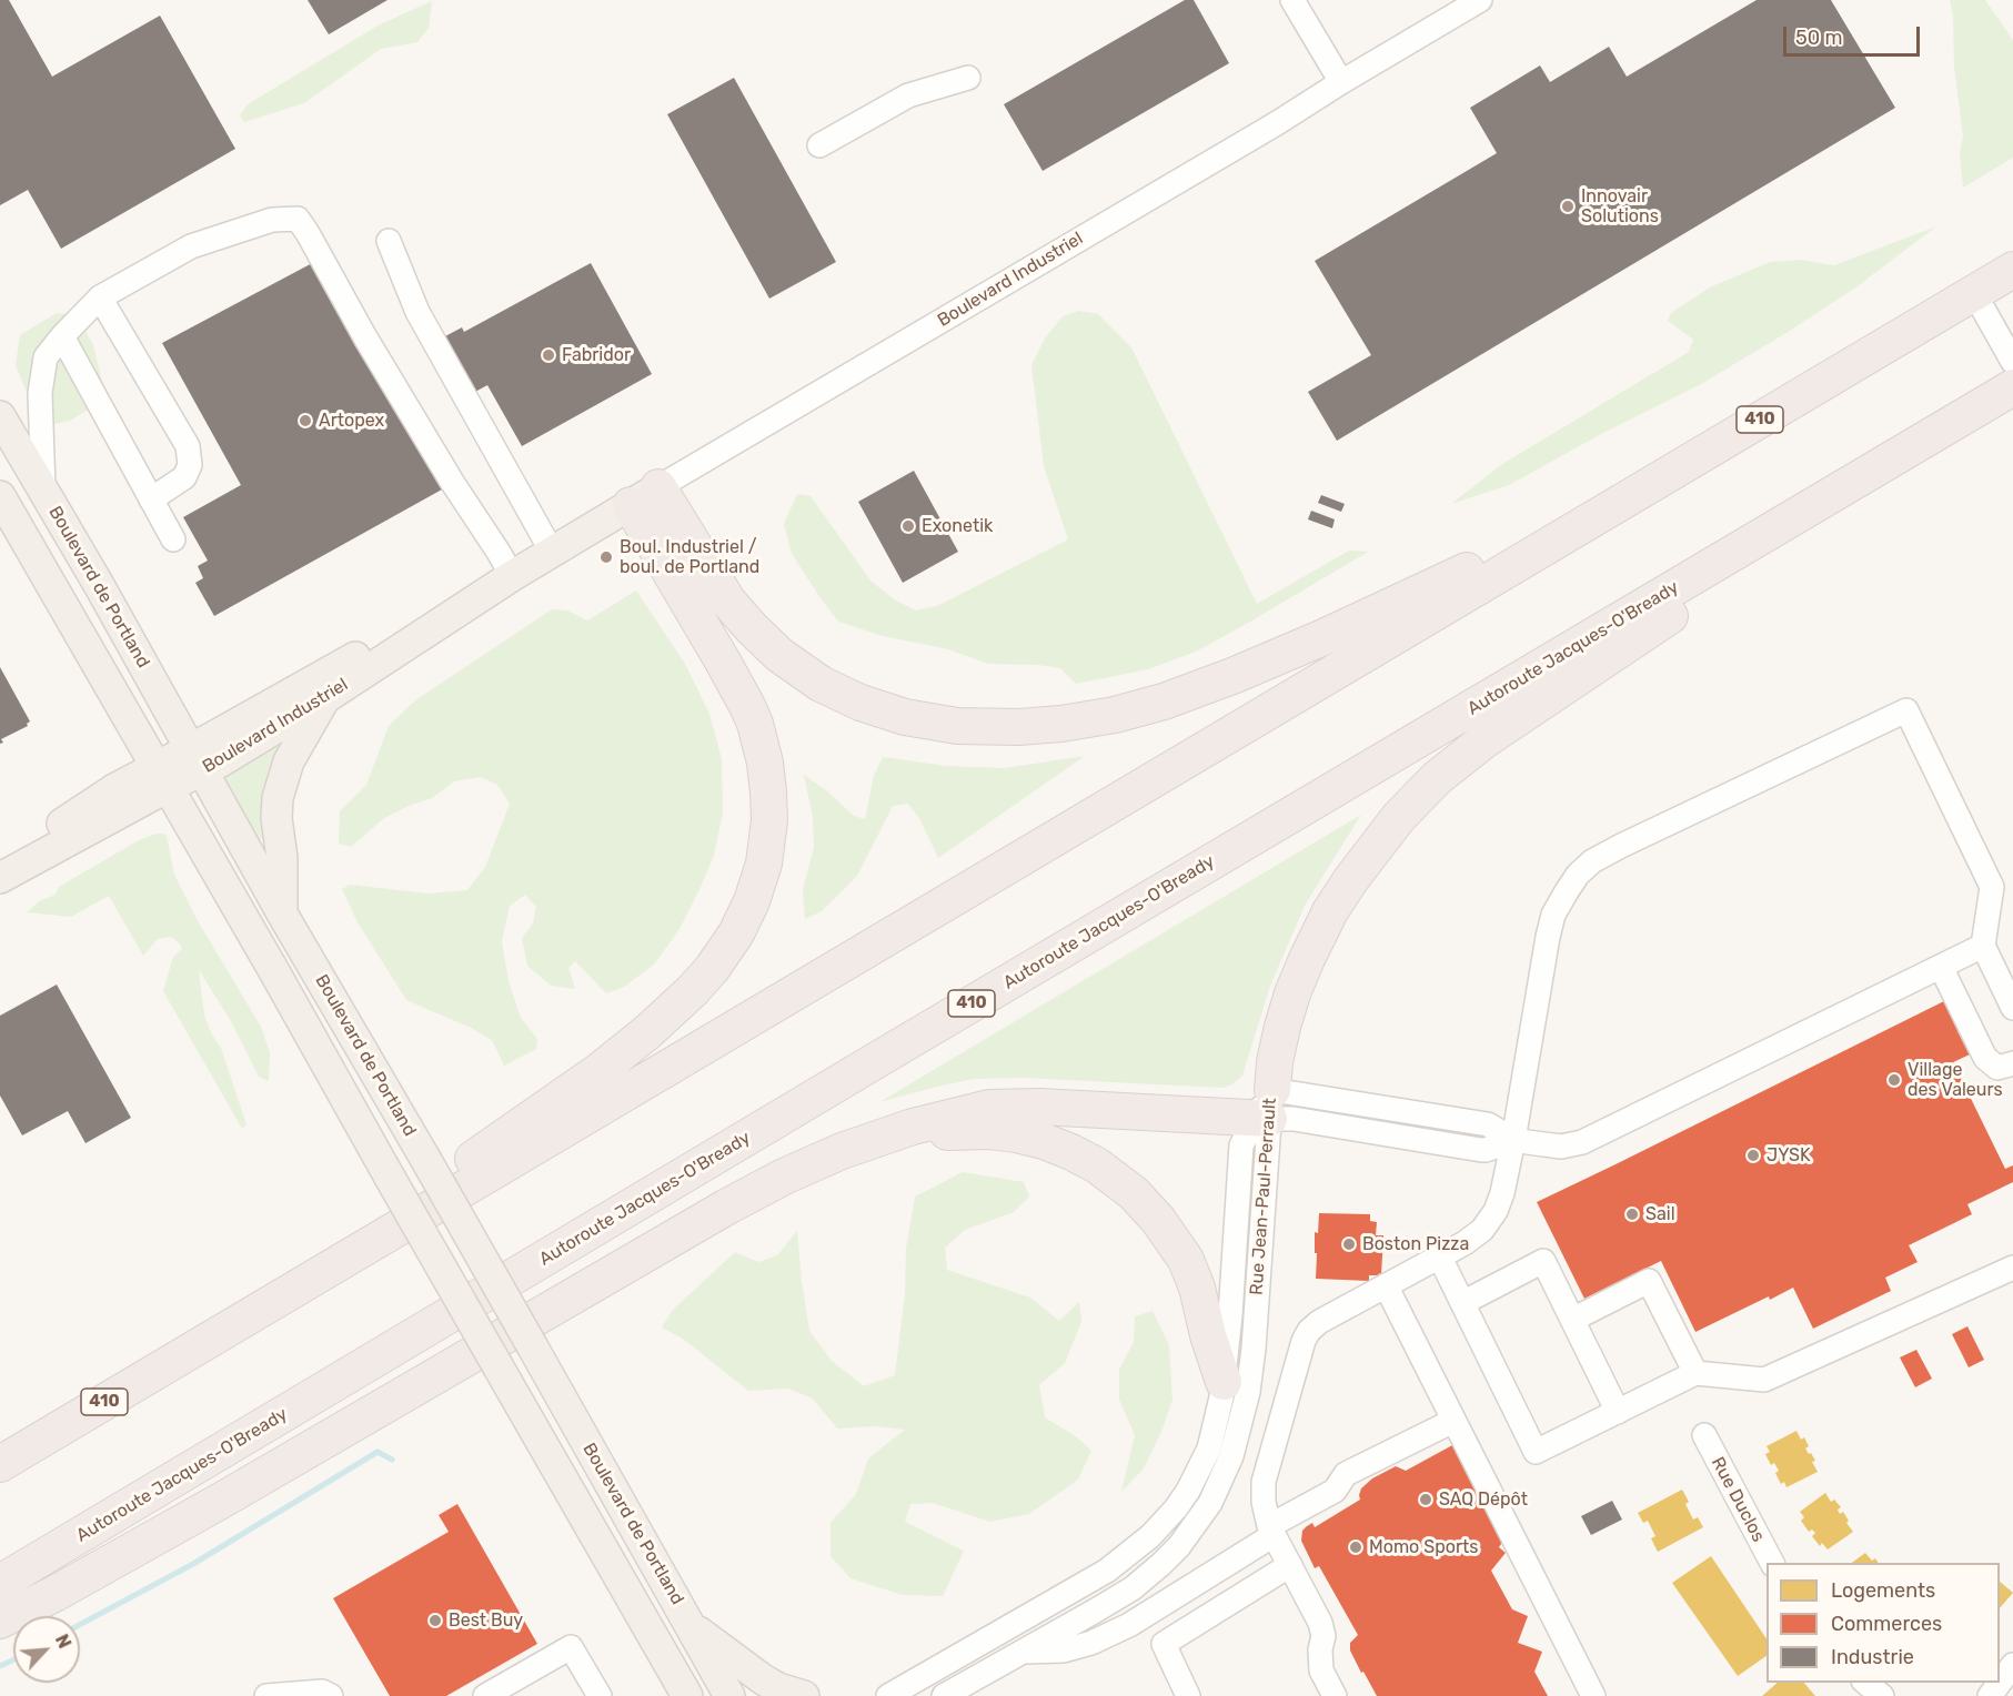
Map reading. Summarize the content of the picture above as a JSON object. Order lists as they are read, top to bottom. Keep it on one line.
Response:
{"streets":{"highway":["410","Autoroute Jacques-O'Bready"],"main road":["Boulevard Industriel","Boulevard de Portland"],"street":["Rue Jean-Paul-Perrault","Rue Duclos"]},"crossings":[["Boulevard Industriel","Boulevard de Portland"]],"places":["Innovair Solutions","Fabridor","Artopex","Exonetik","Boul. Industriel / boul. de Portland","Village des Valeurs","JYSK","Sail","Boston Pizza","SAQ Dépôt","Momo Sports","Best Buy"],"legend":["Logements","Commerces","Industrie"],"scale_bar":"50 m","north":"top right"}
